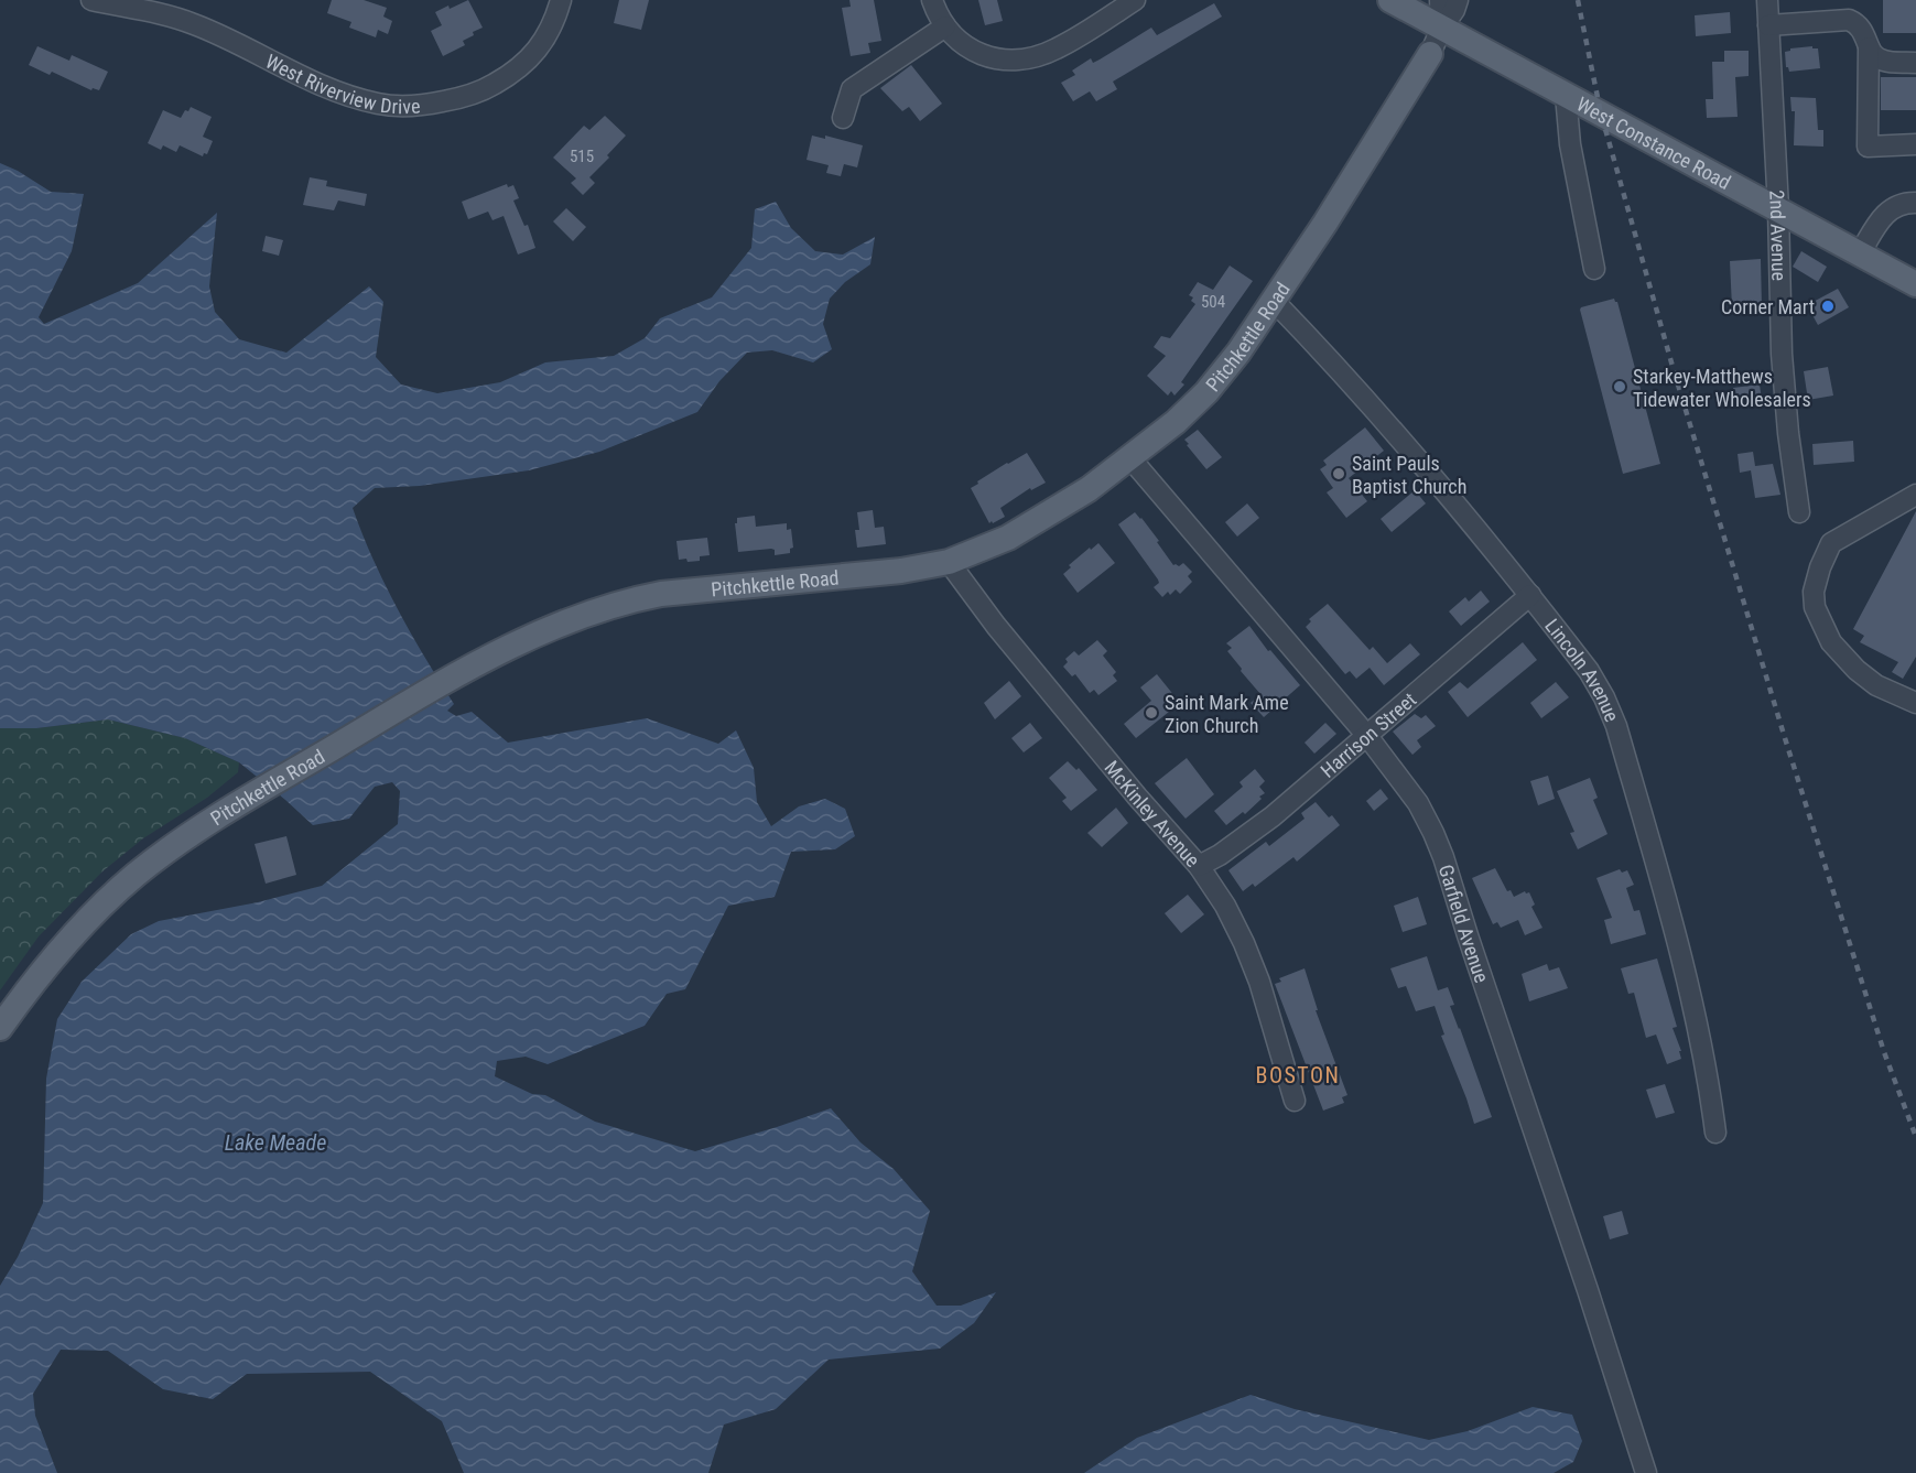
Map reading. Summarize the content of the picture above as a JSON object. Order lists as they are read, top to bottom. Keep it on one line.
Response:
{"streets":{"main road":["West Constance Road","Pitchkettle Road"],"street":["West Riverview Drive","2nd Avenue","Lincoln Avenue","Harrison Street","McKinley Avenue","Garfield Avenue"]},"crossings":[["West Constance Road","2nd Avenue"],["West Constance Road","Pitchkettle Road"],["Pitchkettle Road","Lincoln Avenue"],["Pitchkettle Road","McKinley Avenue"],["Pitchkettle Road","Garfield Avenue"],["Lincoln Avenue","Harrison Street"],["Harrison Street","McKinley Avenue"],["Harrison Street","Garfield Avenue"]],"districts":["BOSTON"],"water":["Lake Meade"],"places":["Corner Mart","Starkey-Matthews Tidewater Wholesalers","Saint Pauls Baptist Church","Saint Mark Ame Zion Church"],"house_numbers":["515","504"]}
